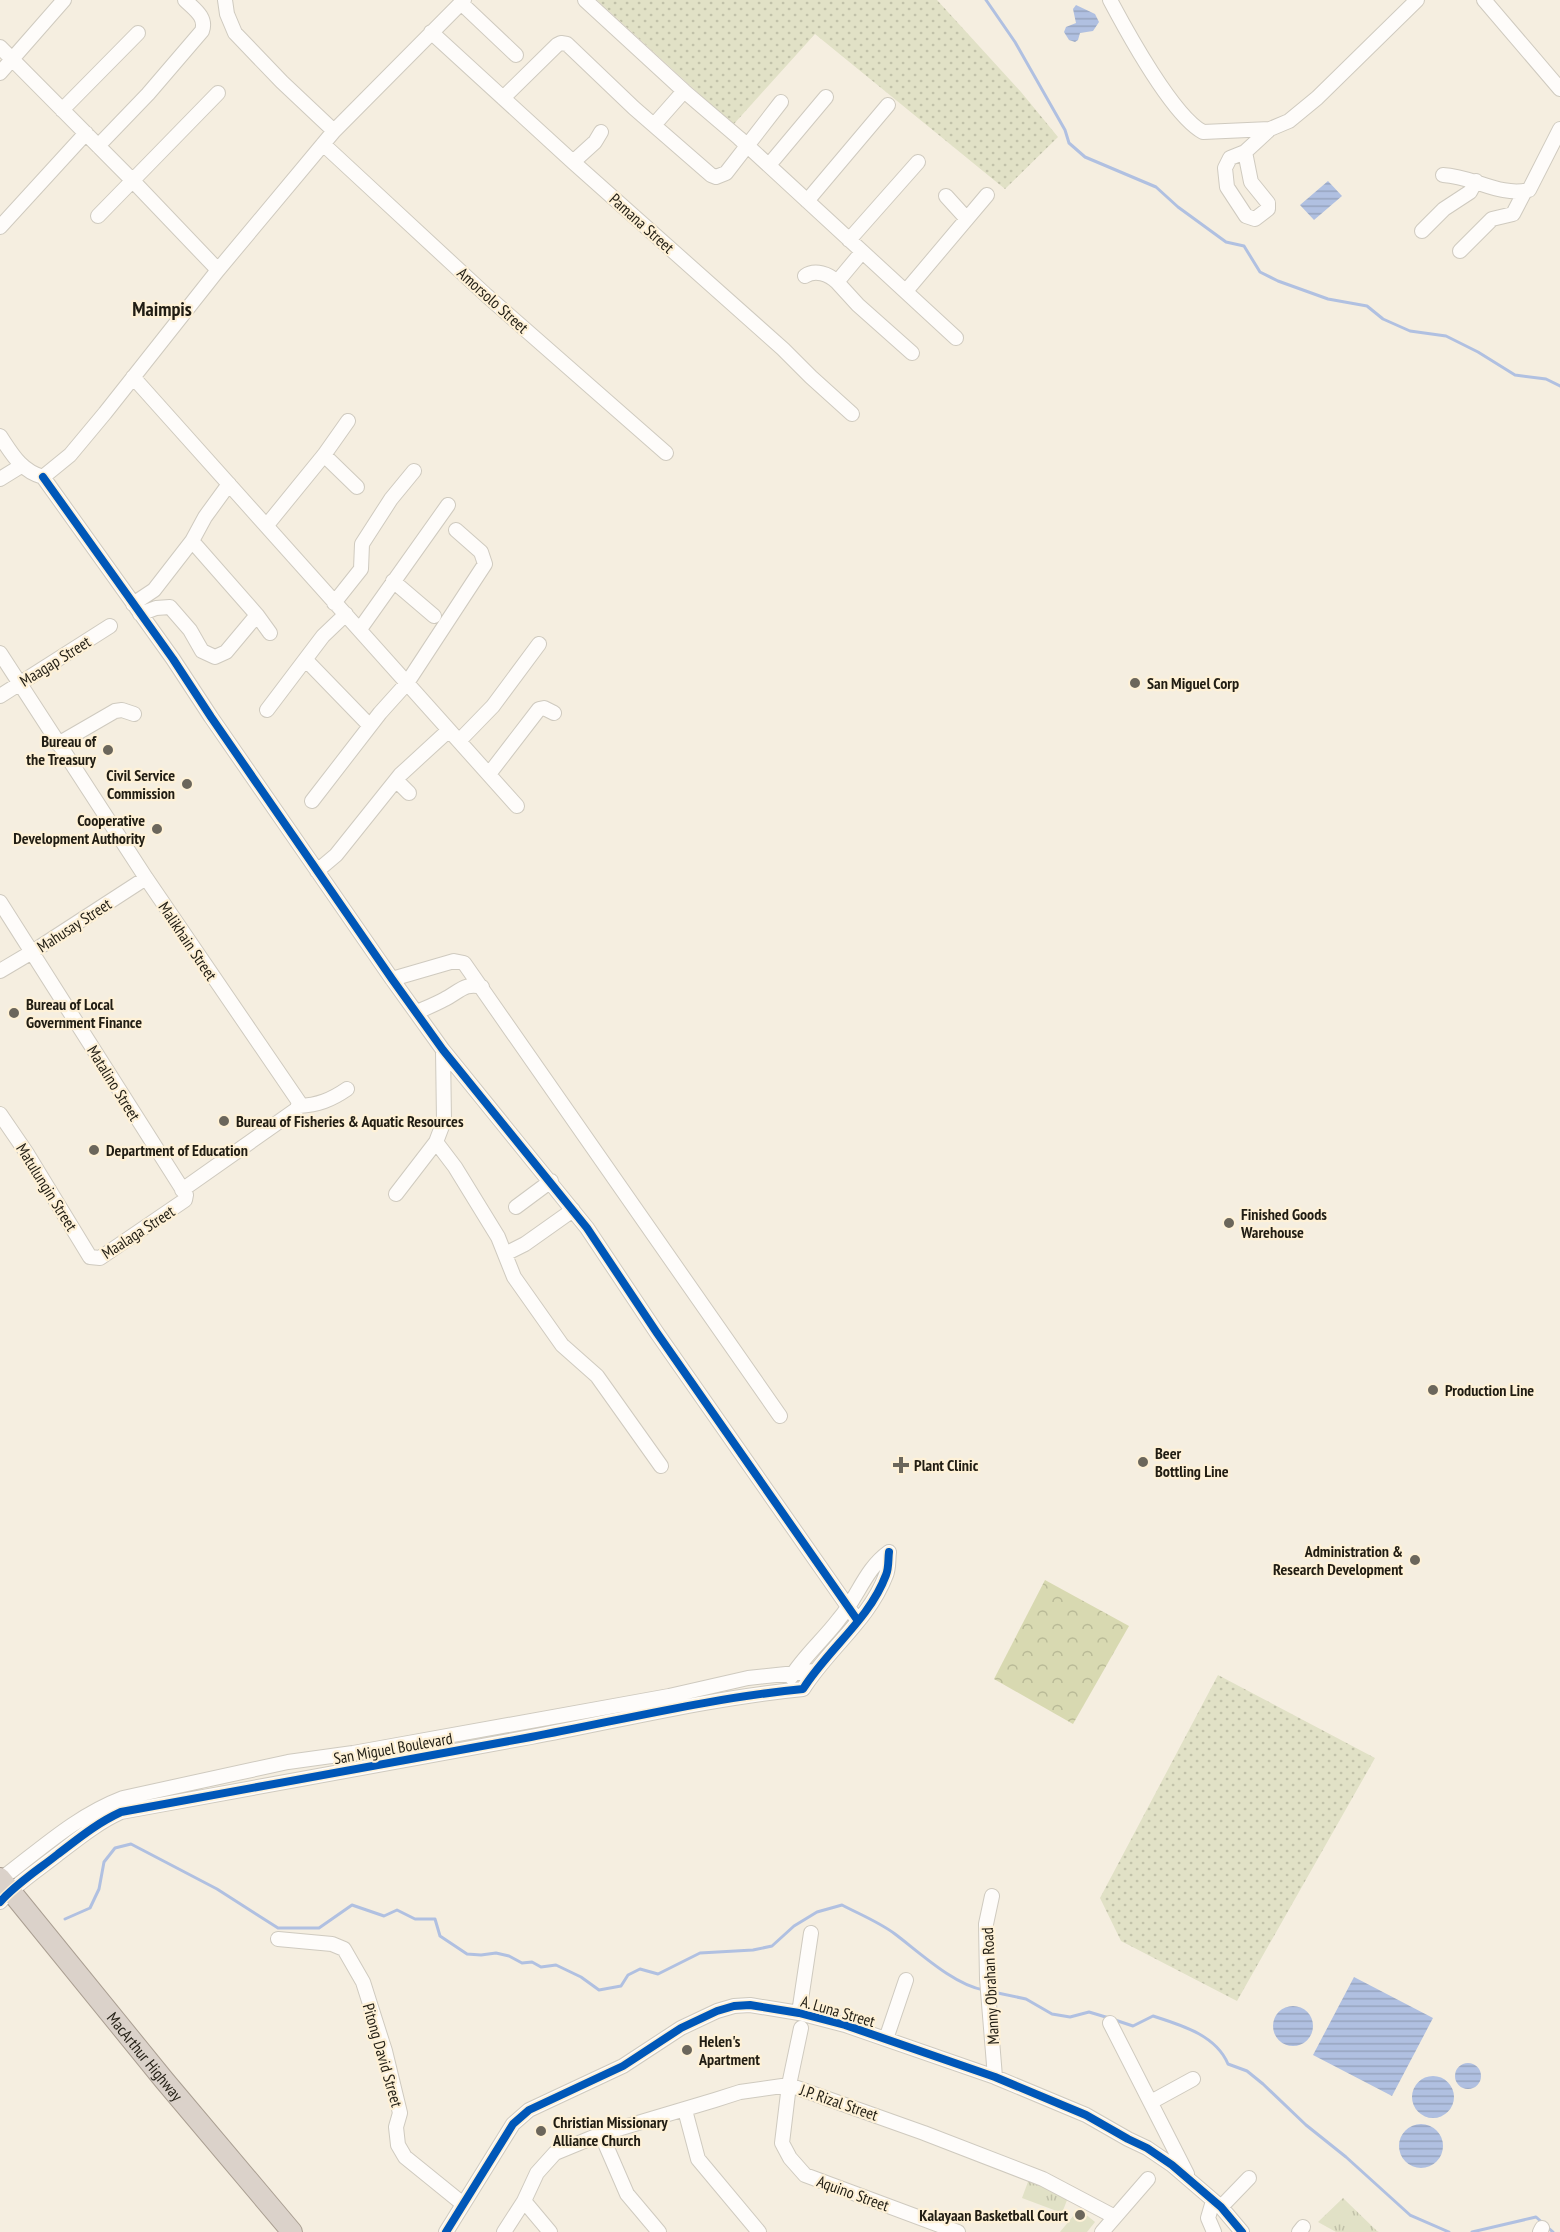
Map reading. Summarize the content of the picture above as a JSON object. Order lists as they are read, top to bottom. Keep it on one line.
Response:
{"streets":{"highway":["MacArthur Highway"],"street":["Pamana Street","Amorsolo Street","Maagap Street","Mahusay Street","Malikhain Street","Matalino Street","Matulungin Street","Maalaga Street","San Miguel Boulevard","Manny Obrahan Road","A. Luna Street","Pitong David Street","J.P. Rizal Street","Aquino Street"]},"crossings":[["Maagap Street","Malikhain Street"],["Mahusay Street","Malikhain Street"],["Mahusay Street","Matalino Street"],["Matalino Street","Maalaga Street"],["Matulungin Street","Maalaga Street"],["San Miguel Boulevard","MacArthur Highway"],["Manny Obrahan Road","A. Luna Street"],["A. Luna Street","Pitong David Street"],["J.P. Rizal Street","Aquino Street"]],"districts":["Maimpis"],"places":{"other":["San Miguel Corp","Bureau of the Treasury","Civil Service Commission","Cooperative Development Authority","Bureau of Local Government Finance","Bureau of Fisheries & Aquatic Resources","Department of Education","Finished Goods Warehouse","Production Line","Beer Bottling Line","Administration & Research Development","Helen's Apartment","Christian Missionary Alliance Church","Kalayaan Basketball Court"],"health":["Plant Clinic"]}}
